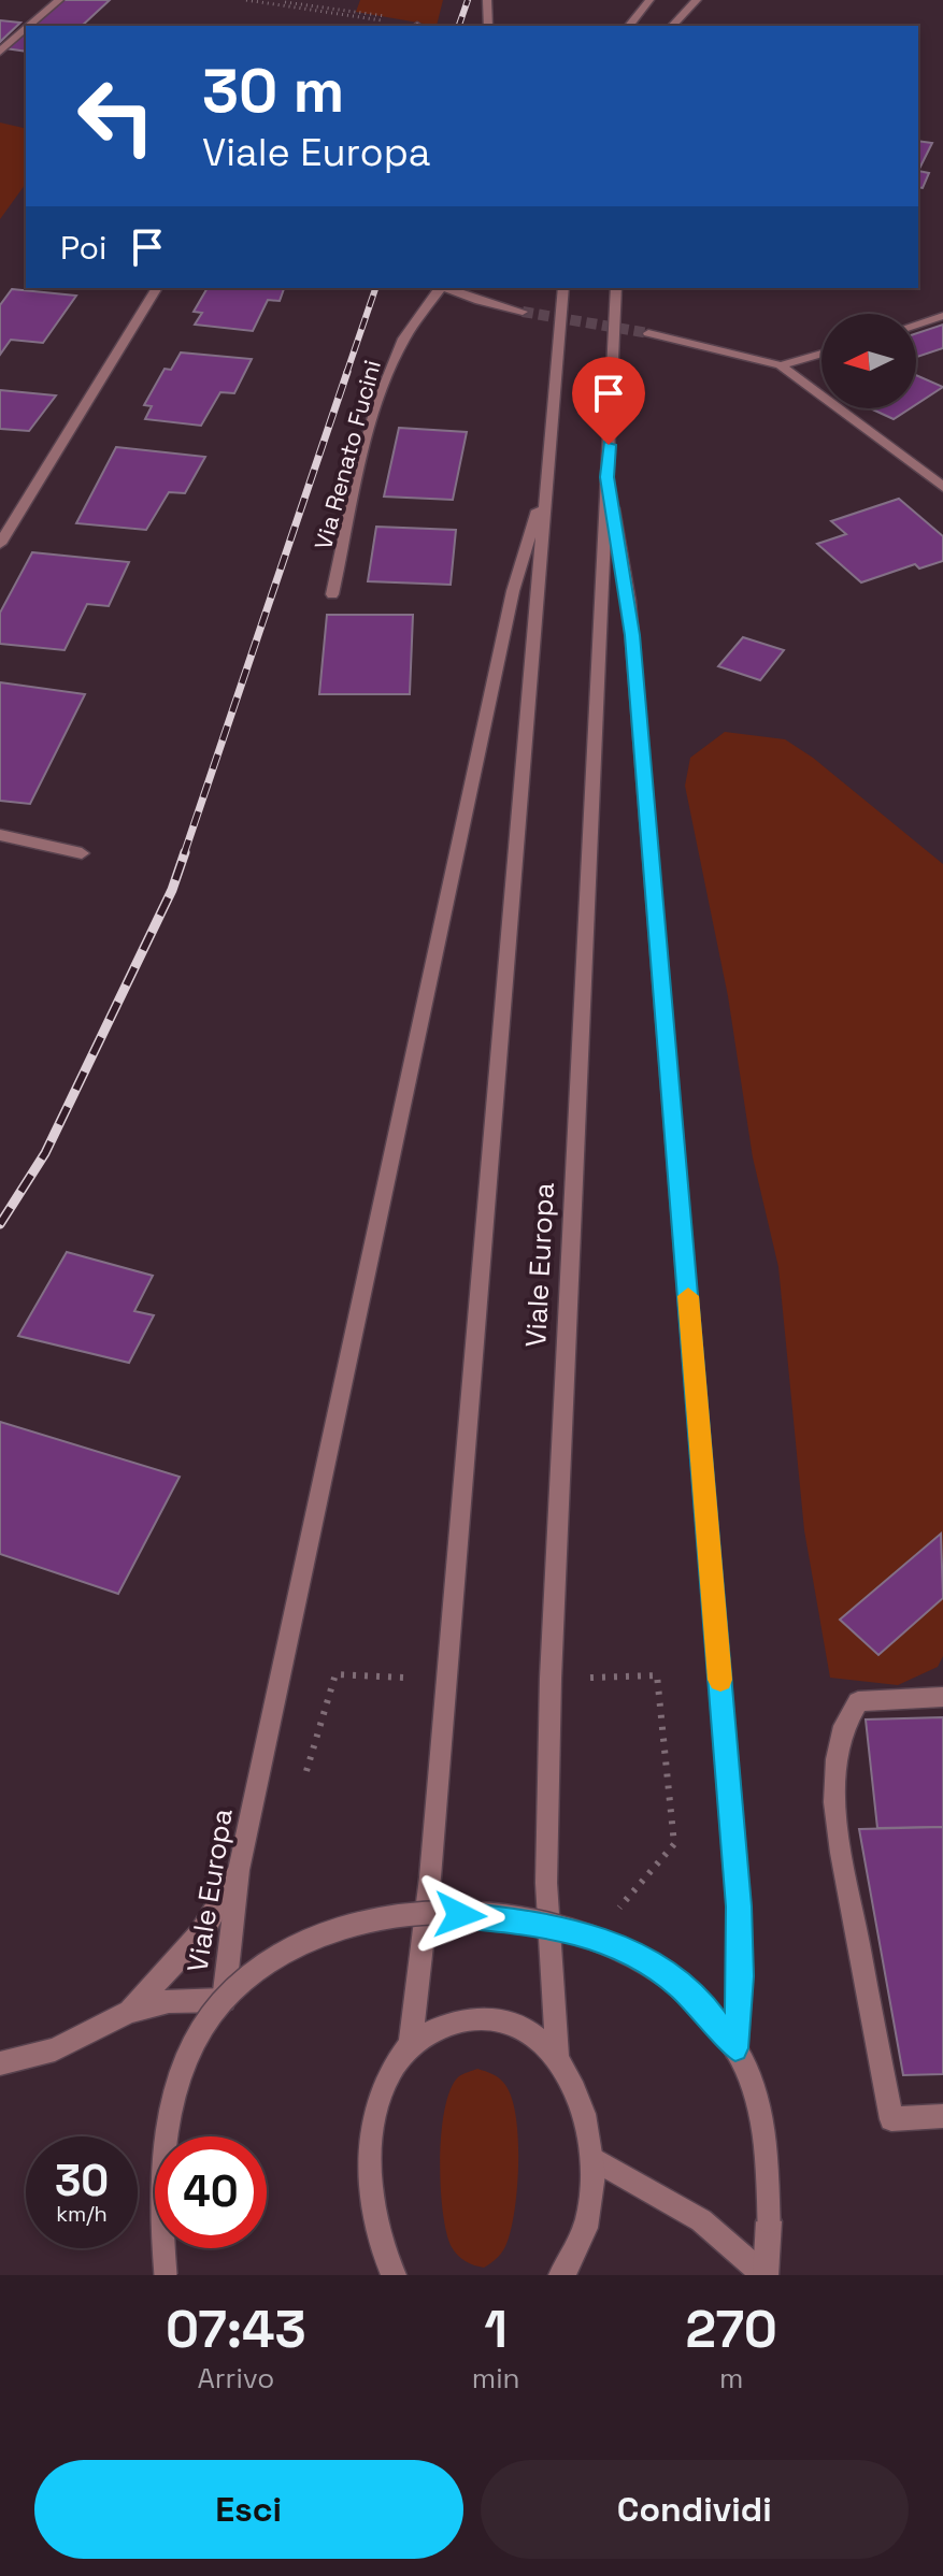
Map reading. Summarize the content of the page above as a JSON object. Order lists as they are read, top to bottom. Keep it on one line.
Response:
{"streets":{"street":["Via Renato Fucini","Viale Europa"]},"north":"left","page":{"turn":["30 m","Viale Europa"],"then":"Poi","speed":"30 km/h","limit":"40","eta":["07:43","Arrivo","1","min","270","m"],"buttons":["Esci","Condividi"]}}
